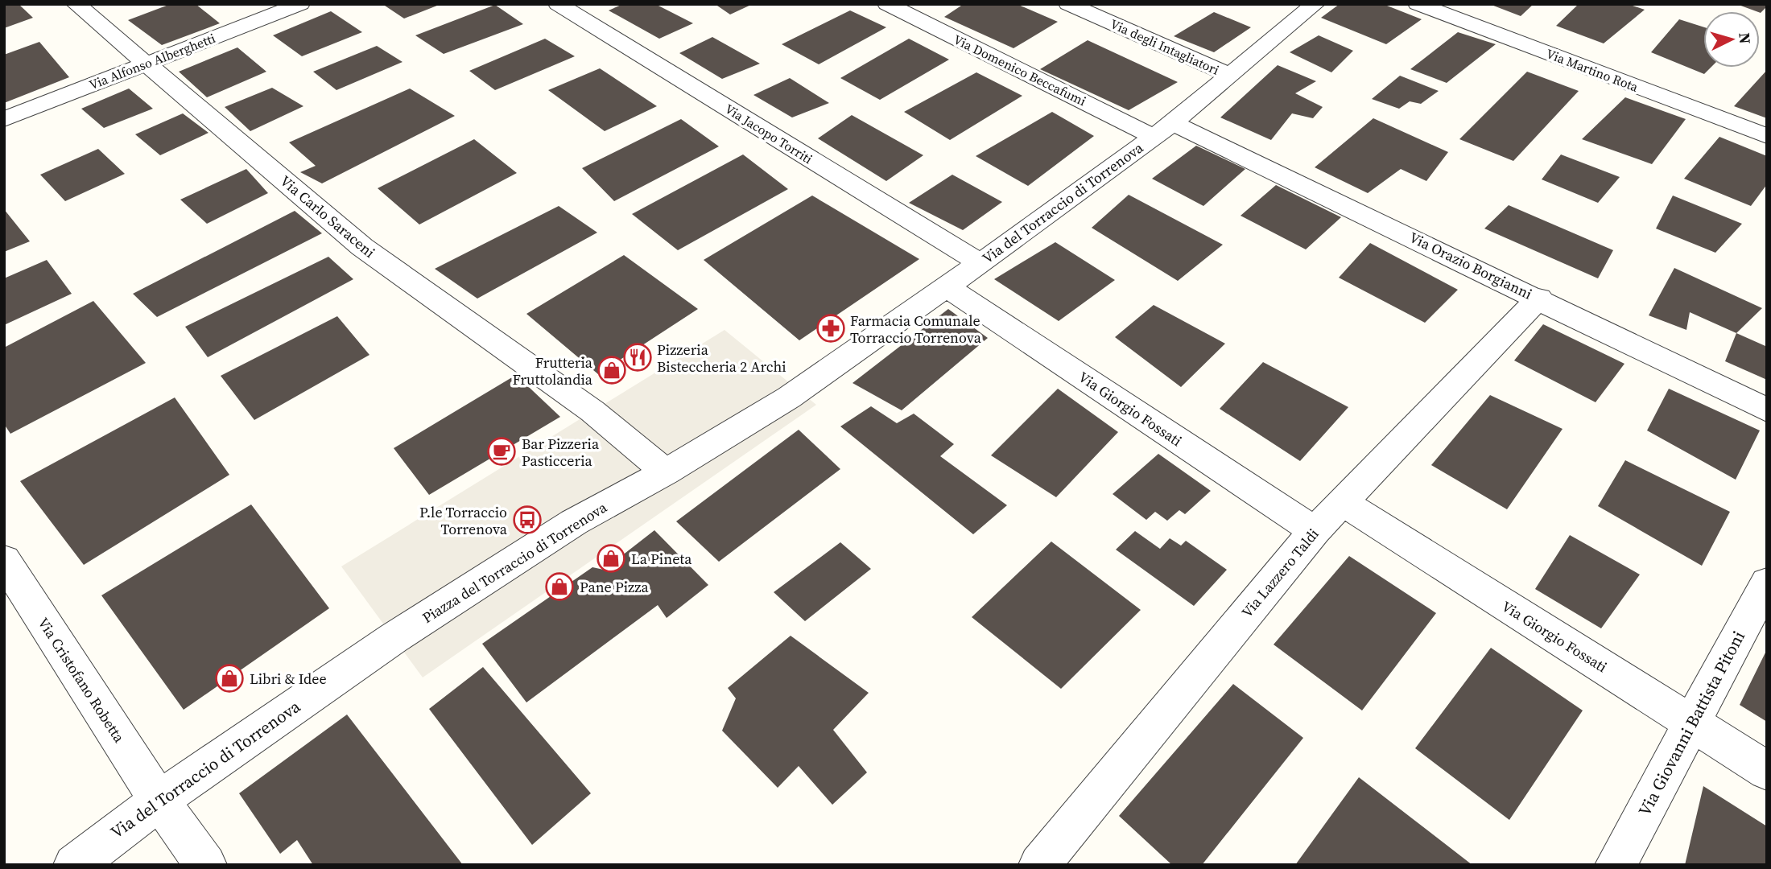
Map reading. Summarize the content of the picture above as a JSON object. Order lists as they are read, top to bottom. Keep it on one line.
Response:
{"streets":{"street":["Via degli Intagliatori","Via Alfonso Alberghetti","Via Domenico Beccafumi","Via Martino Rota","Via Jacopo Torriti","Via del Torraccio di Torrenova","Via Carlo Saraceni","Via Orazio Borgianni","Via Giorgio Fossati","Piazza del Torraccio di Torrenova","Via Lazzero Taldi","Via Cristofano Robetta","Via Giovanni Battista Pitoni"]},"crossings":[["Via degli Intagliatori","Via del Torraccio di Torrenova"],["Via Alfonso Alberghetti","Via Carlo Saraceni"],["Via Domenico Beccafumi","Via del Torraccio di Torrenova"],["Via Domenico Beccafumi","Via Orazio Borgianni"],["Via Jacopo Torriti","Via del Torraccio di Torrenova"],["Via del Torraccio di Torrenova","Via Orazio Borgianni"],["Via del Torraccio di Torrenova","Via Giorgio Fossati"],["Via del Torraccio di Torrenova","Piazza del Torraccio di Torrenova"],["Via del Torraccio di Torrenova","Via Cristofano Robetta"],["Via Carlo Saraceni","Piazza del Torraccio di Torrenova"],["Via Orazio Borgianni","Via Lazzero Taldi"],["Via Giorgio Fossati","Via Lazzero Taldi"],["Via Giorgio Fossati","Via Giovanni Battista Pitoni"]],"places":{"pharmacy":["Farmacia Comunale Torraccio Torrenova"],"restaurant":["Pizzeria Bisteccheria 2 Archi"],"shop":["Frutteria Fruttolandia","La Pineta","Pane Pizza","Libri & Idee"],"cafe":["Bar Pizzeria Pasticceria"],"bus stop":["P.le Torraccio Torrenova"]},"north":"right"}
